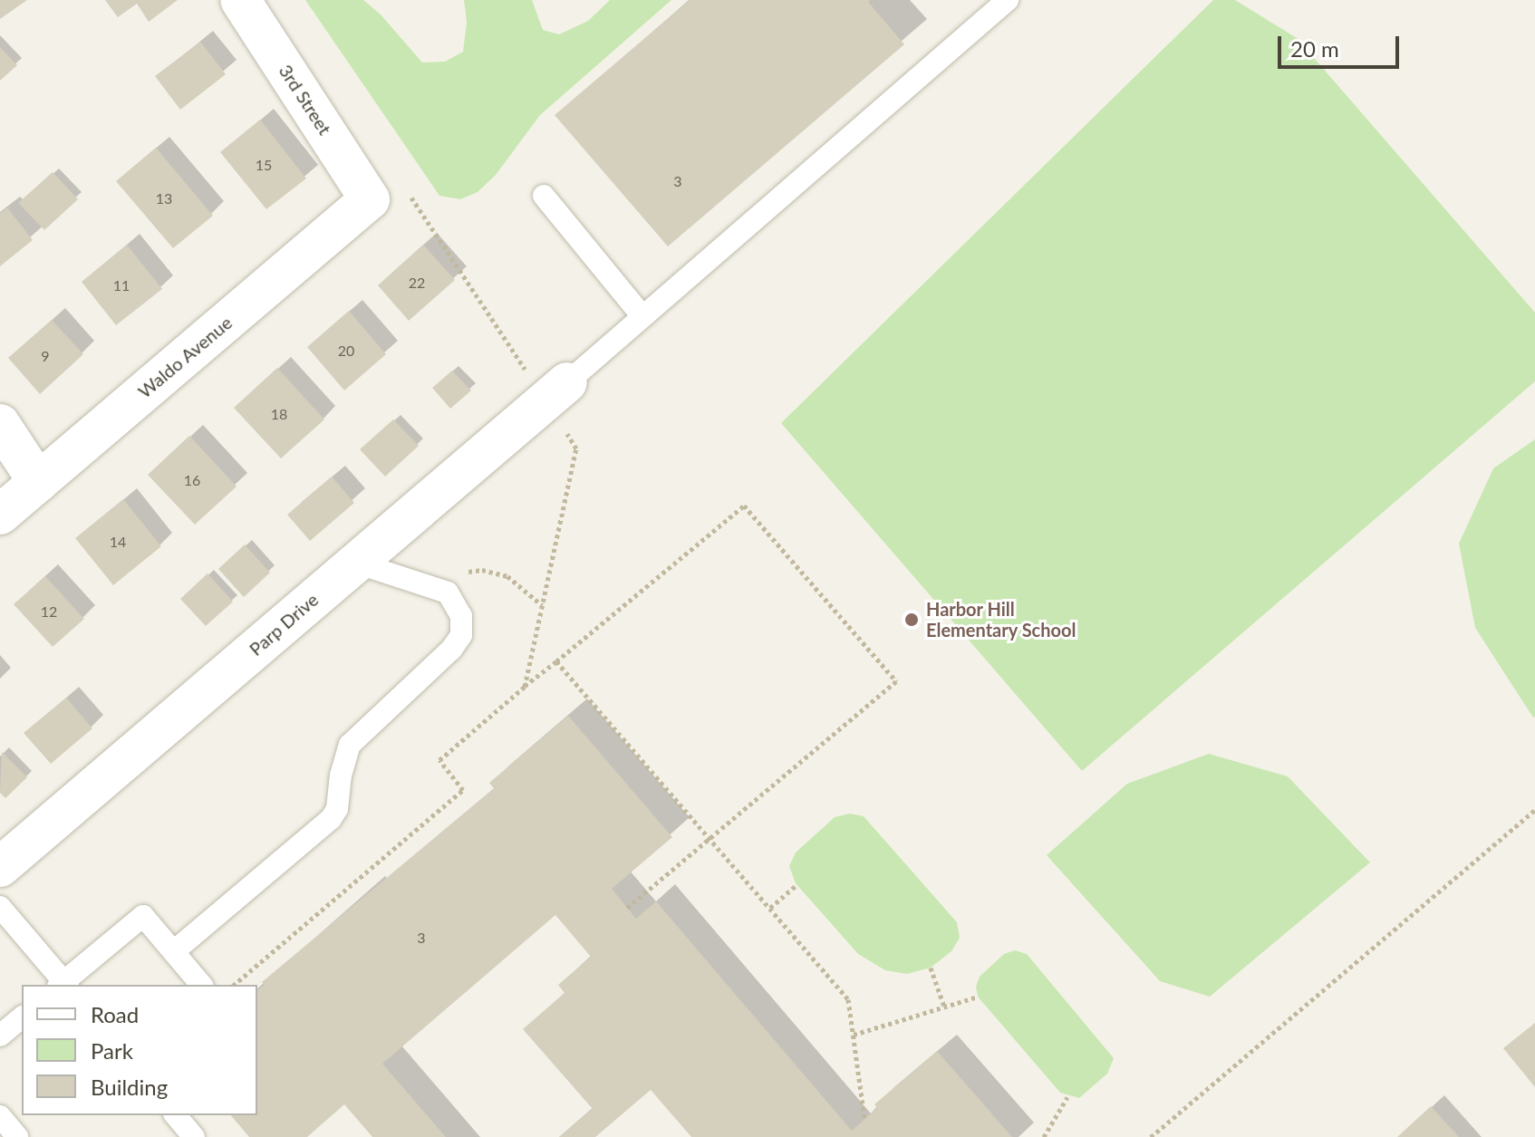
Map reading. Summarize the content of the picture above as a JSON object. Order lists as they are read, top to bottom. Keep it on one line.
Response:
{"streets":{"street":["3rd Street","Waldo Avenue","Parp Drive"]},"crossings":[["3rd Street","Waldo Avenue"]],"places":["Harbor Hill Elementary School"],"house_numbers":["15","3","13","22","11","20","9","18","16","14","12","3"],"legend":["Road","Park","Building"],"scale_bar":"20 m"}
